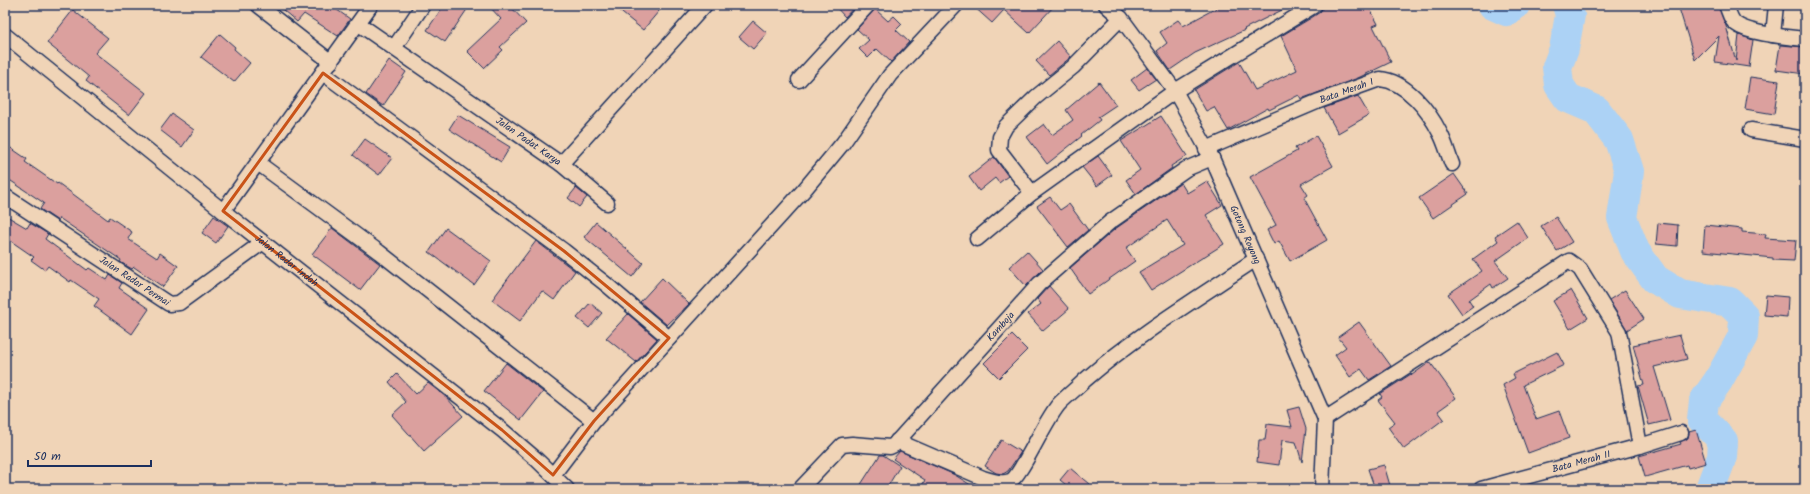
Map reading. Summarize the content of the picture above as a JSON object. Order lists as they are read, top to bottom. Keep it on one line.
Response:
{"streets":{"street":["Bata Merah I","Jalan Padat Karya","Gotong Royong","Jalan Radar Indah","Jalan Radar Permai","Kamboja","Bata Merah II"]},"crossings":[["Bata Merah I","Gotong Royong"],["Bata Merah I","Kamboja"],["Gotong Royong","Kamboja"],["Jalan Radar Indah","Jalan Radar Permai"]],"scale_bar":"50 m"}
